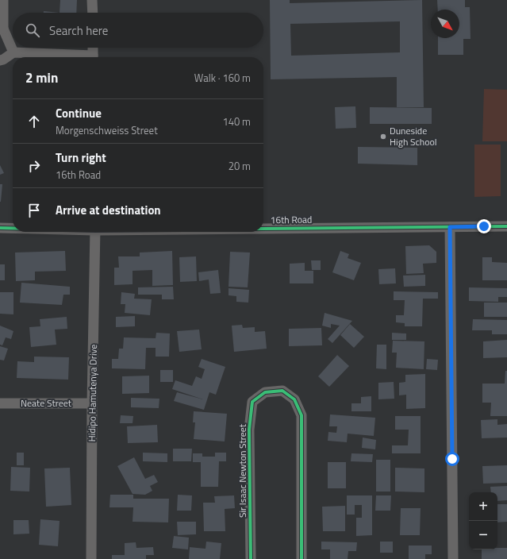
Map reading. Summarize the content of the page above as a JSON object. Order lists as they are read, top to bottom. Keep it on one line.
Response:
{"streets":{"street":["16th Road","Hidipo Hamutenya Drive","Neate Street","Sir Isaac Newton Street"]},"crossings":[["Hidipo Hamutenya Drive","Neate Street"]],"places":["Duneside High School"],"north":"bottom right","page":{"search":"Search here","heading":["2 min","Walk · 160 m"],"list":[["Continue","Morgenschweiss Street","140 m"],["Turn right","16th Road","20 m"],"Arrive at destination"],"map_buttons":["+","−"]}}
